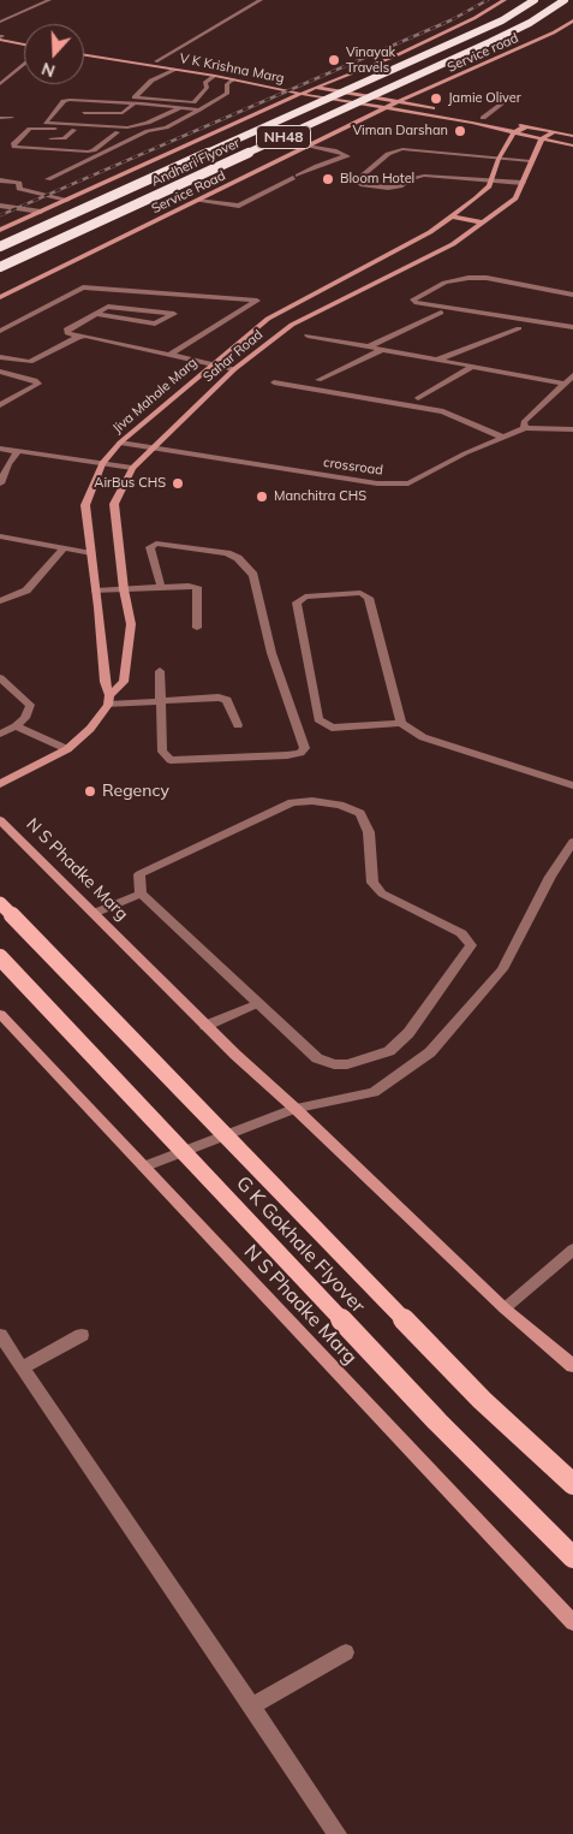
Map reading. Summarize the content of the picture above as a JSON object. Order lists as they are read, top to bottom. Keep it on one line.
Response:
{"streets":{"highway":["NH48","Andheri Flyover"],"main road":["G K Gokhale Flyover"],"street":["Service road","V K Krishna Marg","Service Road","Sahar Road","Jiva Mahale Marg","crossroad","N S Phadke Marg"]},"crossings":[["Service road","V K Krishna Marg"],["Service road","Service Road"],["V K Krishna Marg","Service Road"],["Sahar Road","Jiva Mahale Marg"],["Sahar Road","crossroad"],["Jiva Mahale Marg","crossroad"]],"places":["Vinayak Travels","Jamie Oliver","Viman Darshan","Bloom Hotel","AirBus CHS","Manchitra CHS","Regency"],"north":"bottom"}
